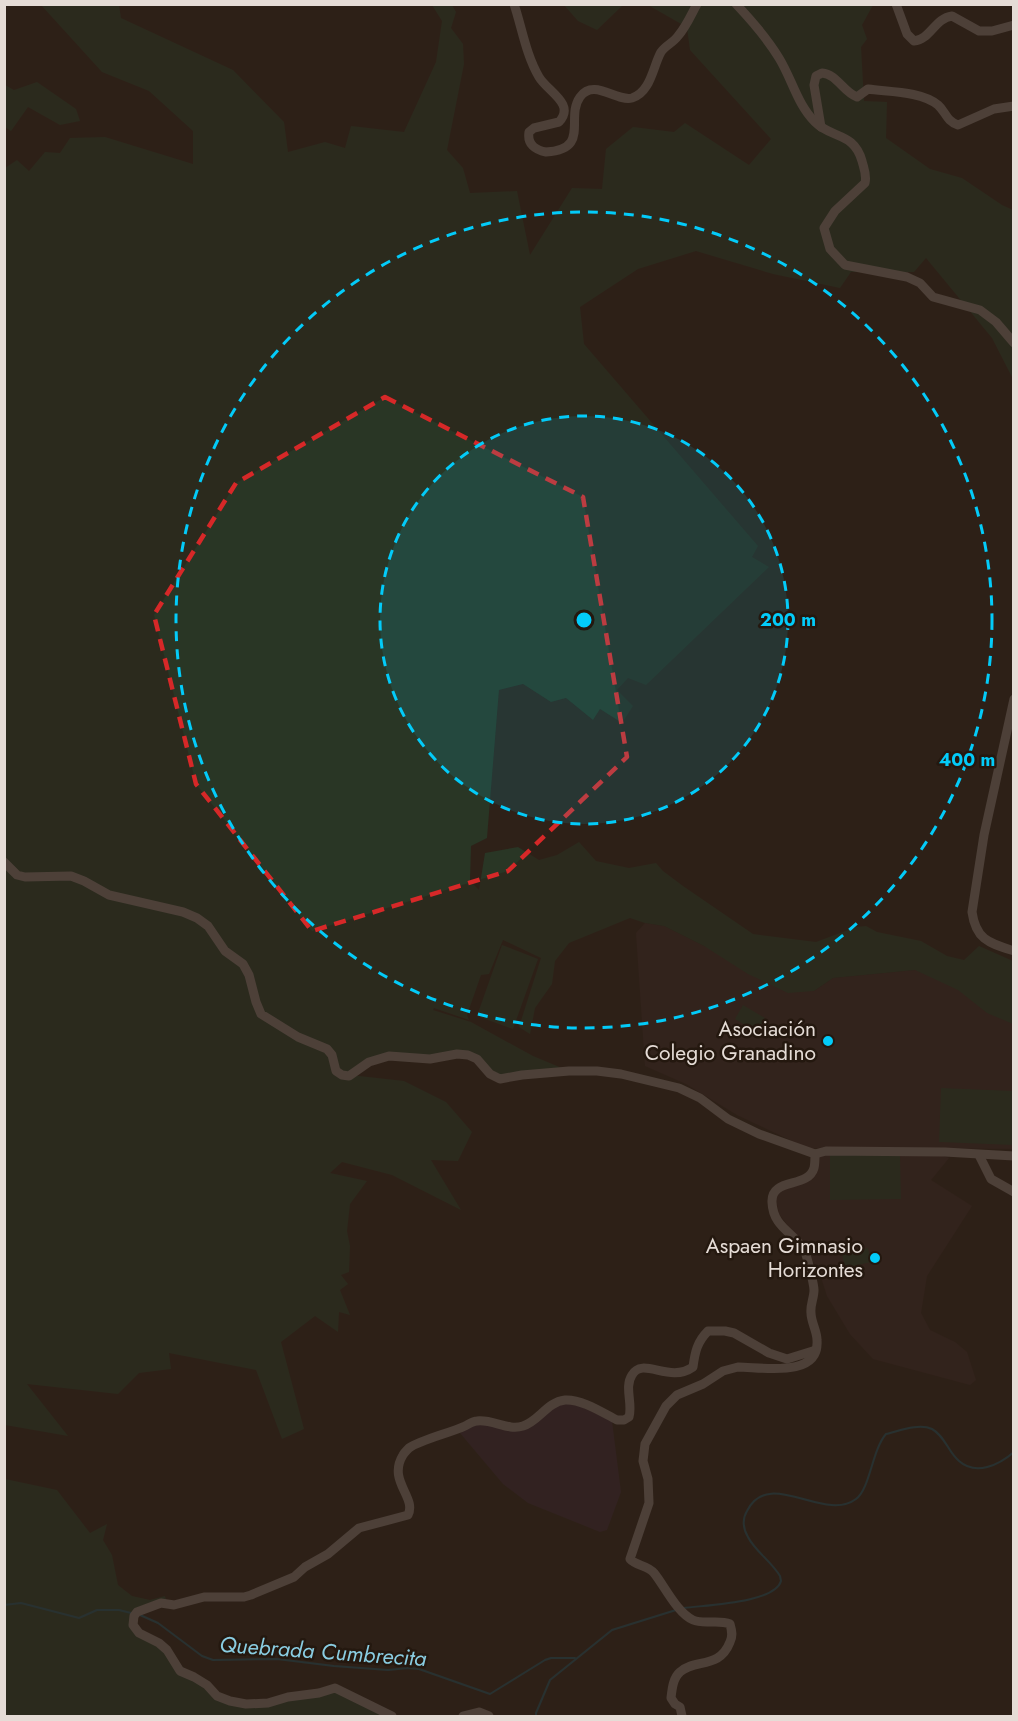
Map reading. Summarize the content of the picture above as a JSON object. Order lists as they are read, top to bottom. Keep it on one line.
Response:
{"water":["Quebrada Cumbrecita"],"places":["Asociación Colegio Granadino","Aspaen Gimnasio Horizontes"],"rings":["200 m","400 m"]}
